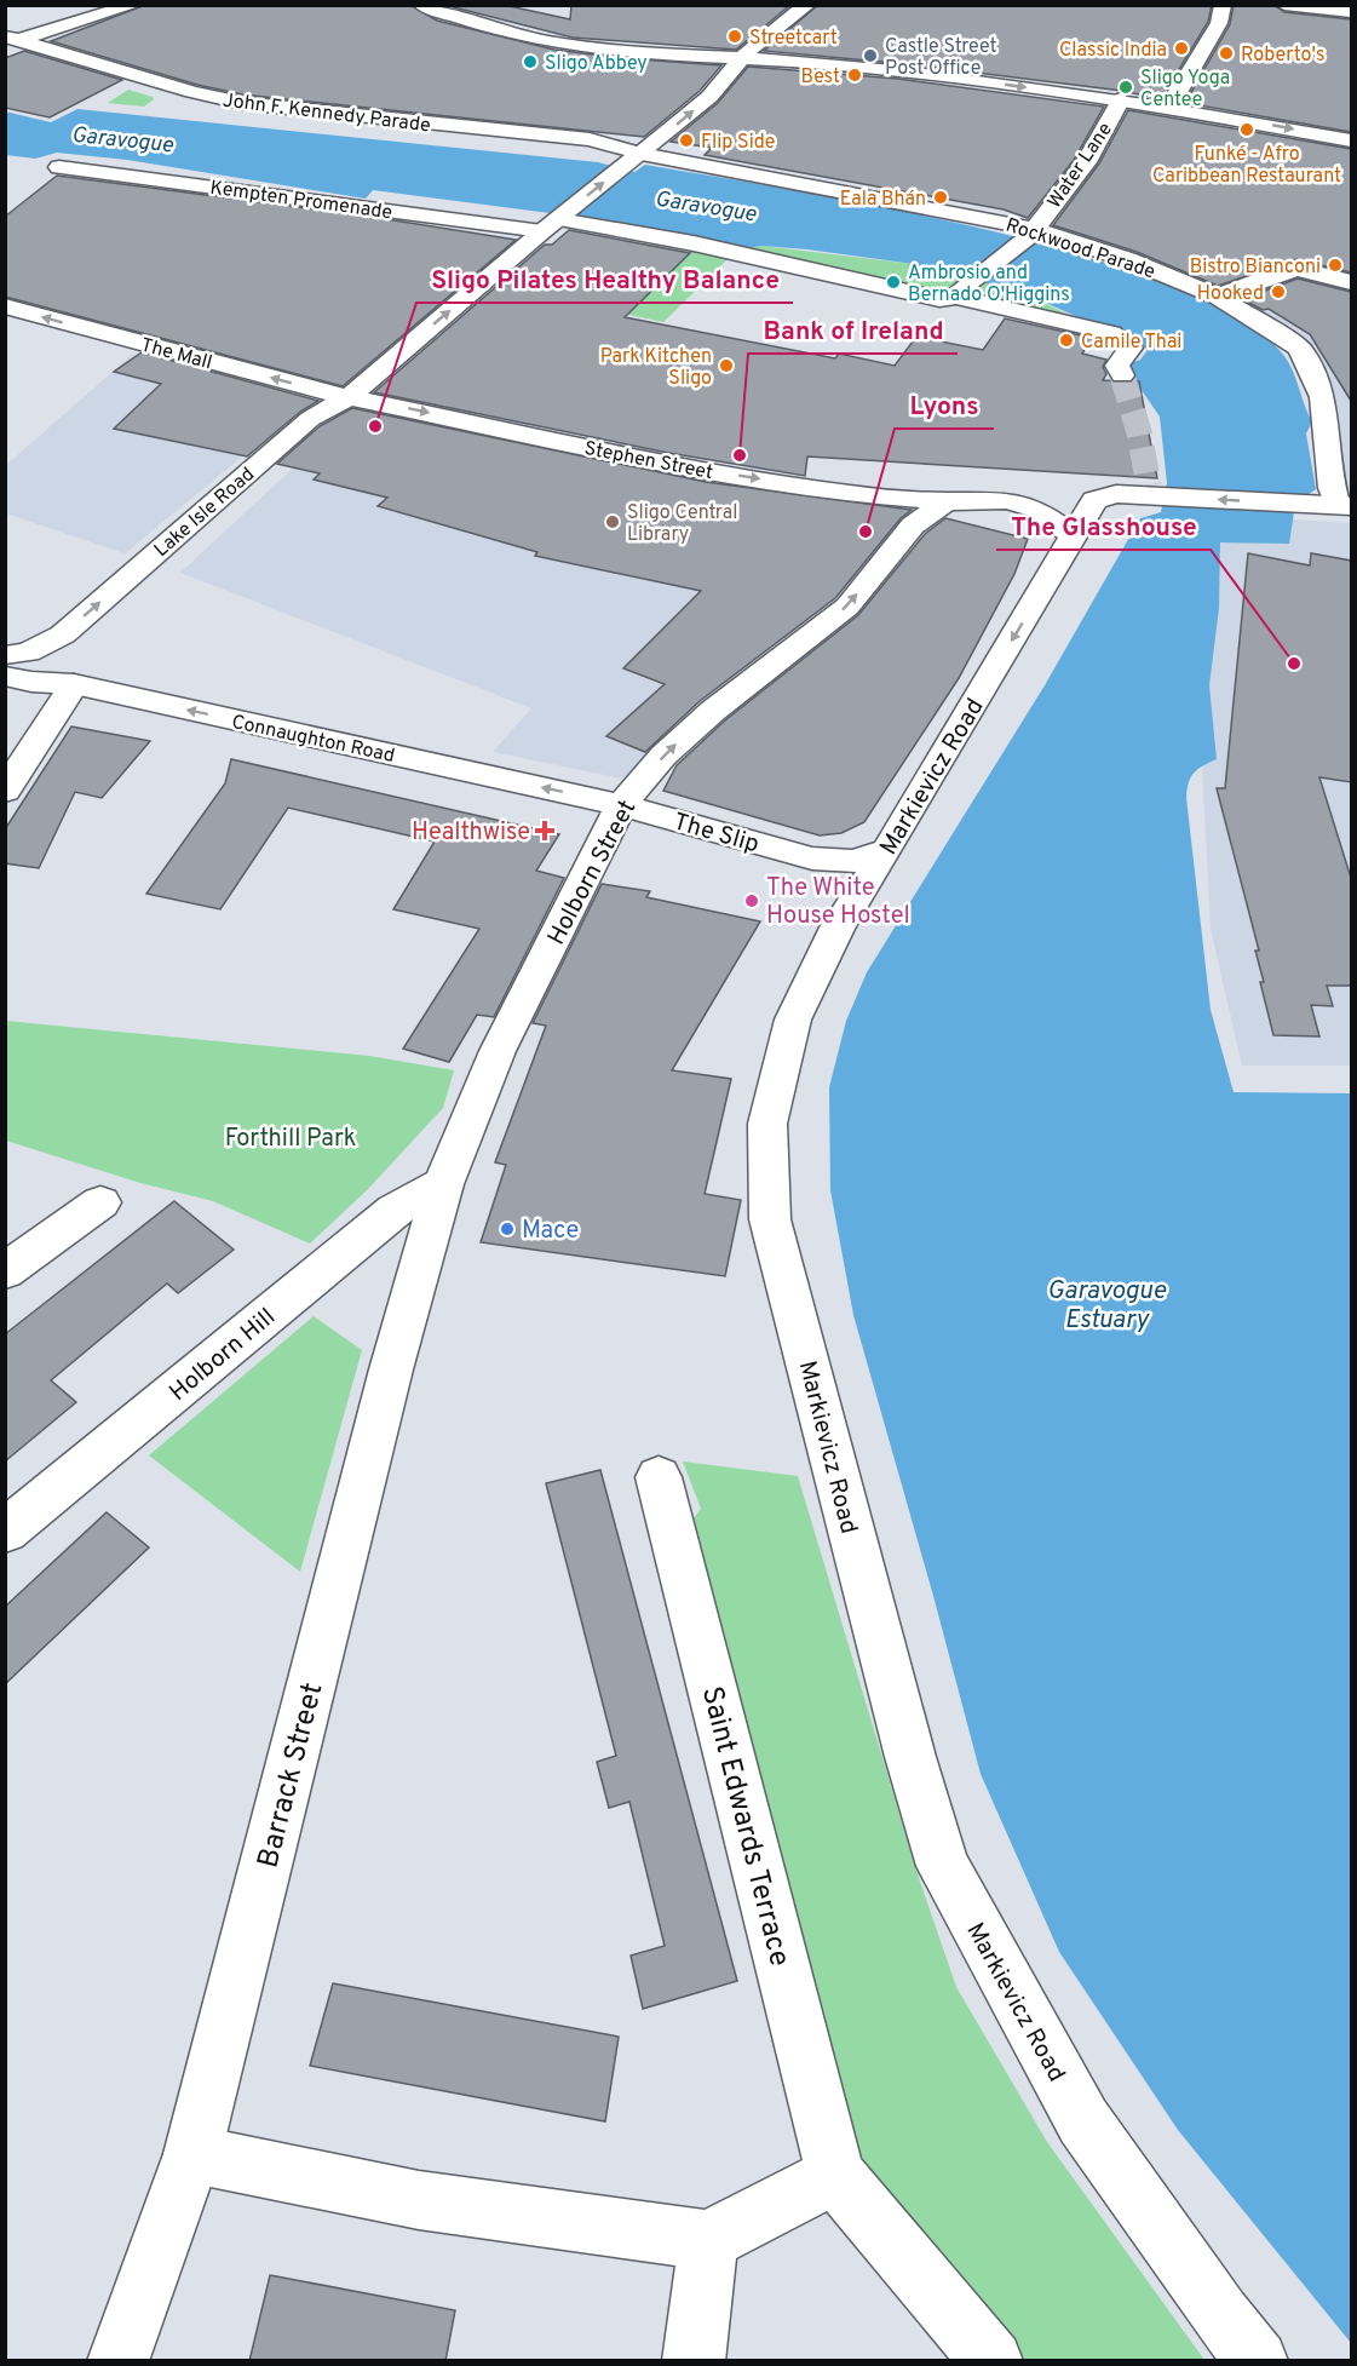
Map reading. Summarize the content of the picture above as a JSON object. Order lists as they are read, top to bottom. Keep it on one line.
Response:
{"streets":{"street":["John F. Kennedy Parade","Water Lane","Kempten Promenade","Rockwood Parade","The Mall","Stephen Street","Lake Isle Road","Connaughton Road","Markievicz Road","The Slip","Holborn Street","Holborn Hill","Barrack Street","Saint Edwards Terrace"]},"crossings":[["John F. Kennedy Parade","Rockwood Parade"],["John F. Kennedy Parade","Lake Isle Road"],["Water Lane","Kempten Promenade"],["Water Lane","Rockwood Parade"],["Kempten Promenade","Lake Isle Road"],["Rockwood Parade","Lake Isle Road"],["The Mall","Stephen Street"],["The Mall","Lake Isle Road"],["Stephen Street","Lake Isle Road"],["Stephen Street","Markievicz Road"],["Stephen Street","Holborn Street"],["Connaughton Road","The Slip"],["Connaughton Road","Holborn Street"],["Markievicz Road","The Slip"],["The Slip","Holborn Street"],["Holborn Street","Holborn Hill"],["Holborn Street","Barrack Street"],["Holborn Hill","Barrack Street"]],"one_way":["The Mall","Stephen Street","Lake Isle Road","Connaughton Road","Holborn Street"],"water":["Garavogue","Garavogue Estuary"],"parks":["Forthill Park"],"places":{"other":["Streetcart","Classic India","Roberto's","Castle Street Post Office","Sligo Abbey","Best","Sligo Yoga Centee","Funké - Afro Caribbean Restaurant","Flip Side","Eala Bhán","Bistro Bianconi","Ambrosio and Bernado O'Higgins","Hooked","Camile Thai","Park Kitchen Sligo","Sligo Pilates Healthy Balance","Bank of Ireland","Sligo Central Library","Lyons","The Glasshouse","The White House Hostel","Mace"],"health":["Healthwise"]}}
